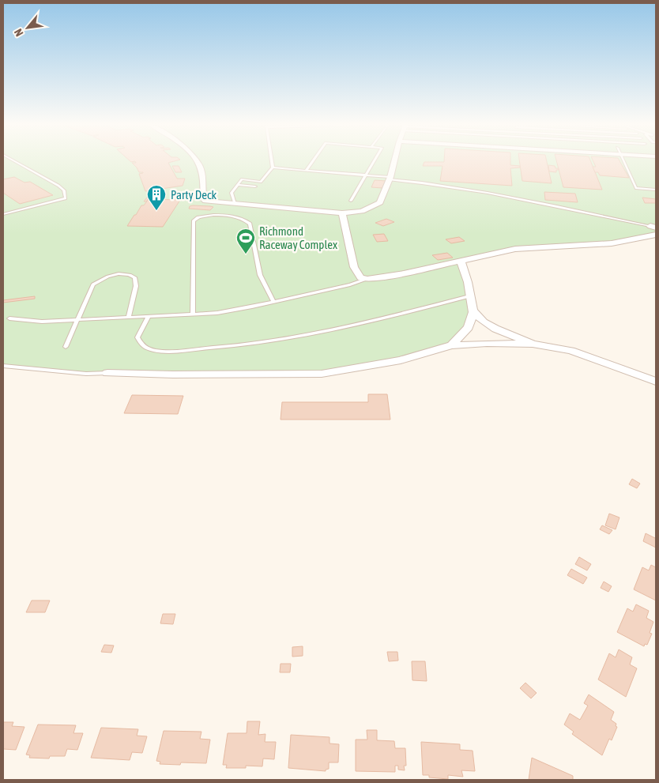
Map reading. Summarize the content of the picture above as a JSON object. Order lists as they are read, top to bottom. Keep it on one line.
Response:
{"places":{"building":["Party Deck"],"sports":["Richmond Raceway Complex"]},"north":"bottom left"}
